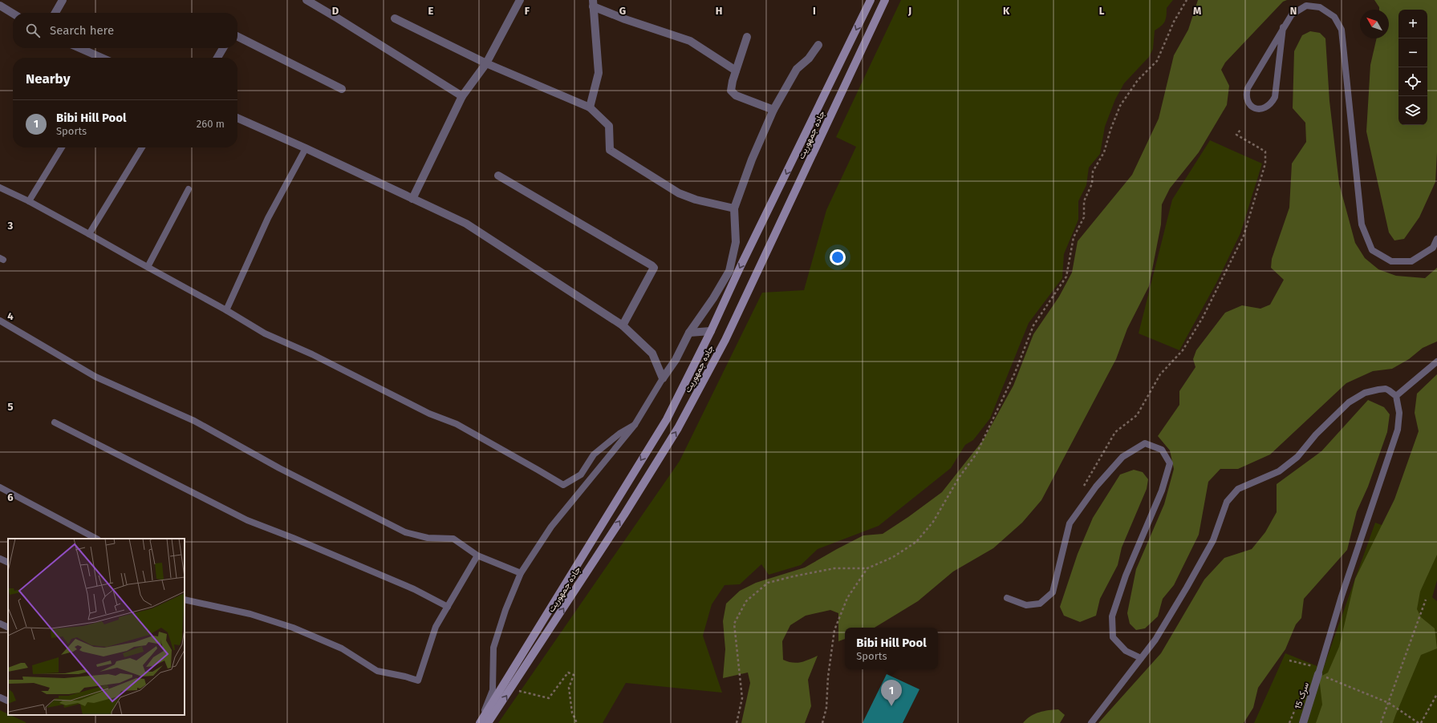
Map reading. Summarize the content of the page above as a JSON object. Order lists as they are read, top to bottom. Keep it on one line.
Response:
{"streets":{"main road":["جاده جمهوریت"],"street":["سرک 15"]},"north":"top left","page":{"map_buttons":["+","−"],"search":"Search here","heading":"Nearby","list":[{"mark":"1","name":"Bibi Hill Pool","note":"Sports","value":"260 m"}],"popup":["Bibi Hill Pool","Sports"],"pins":"1"},"grid":{"columns":["D","E","F","G","H","I","J","K","L","M","N"],"rows":["3","4","5","6"]}}
